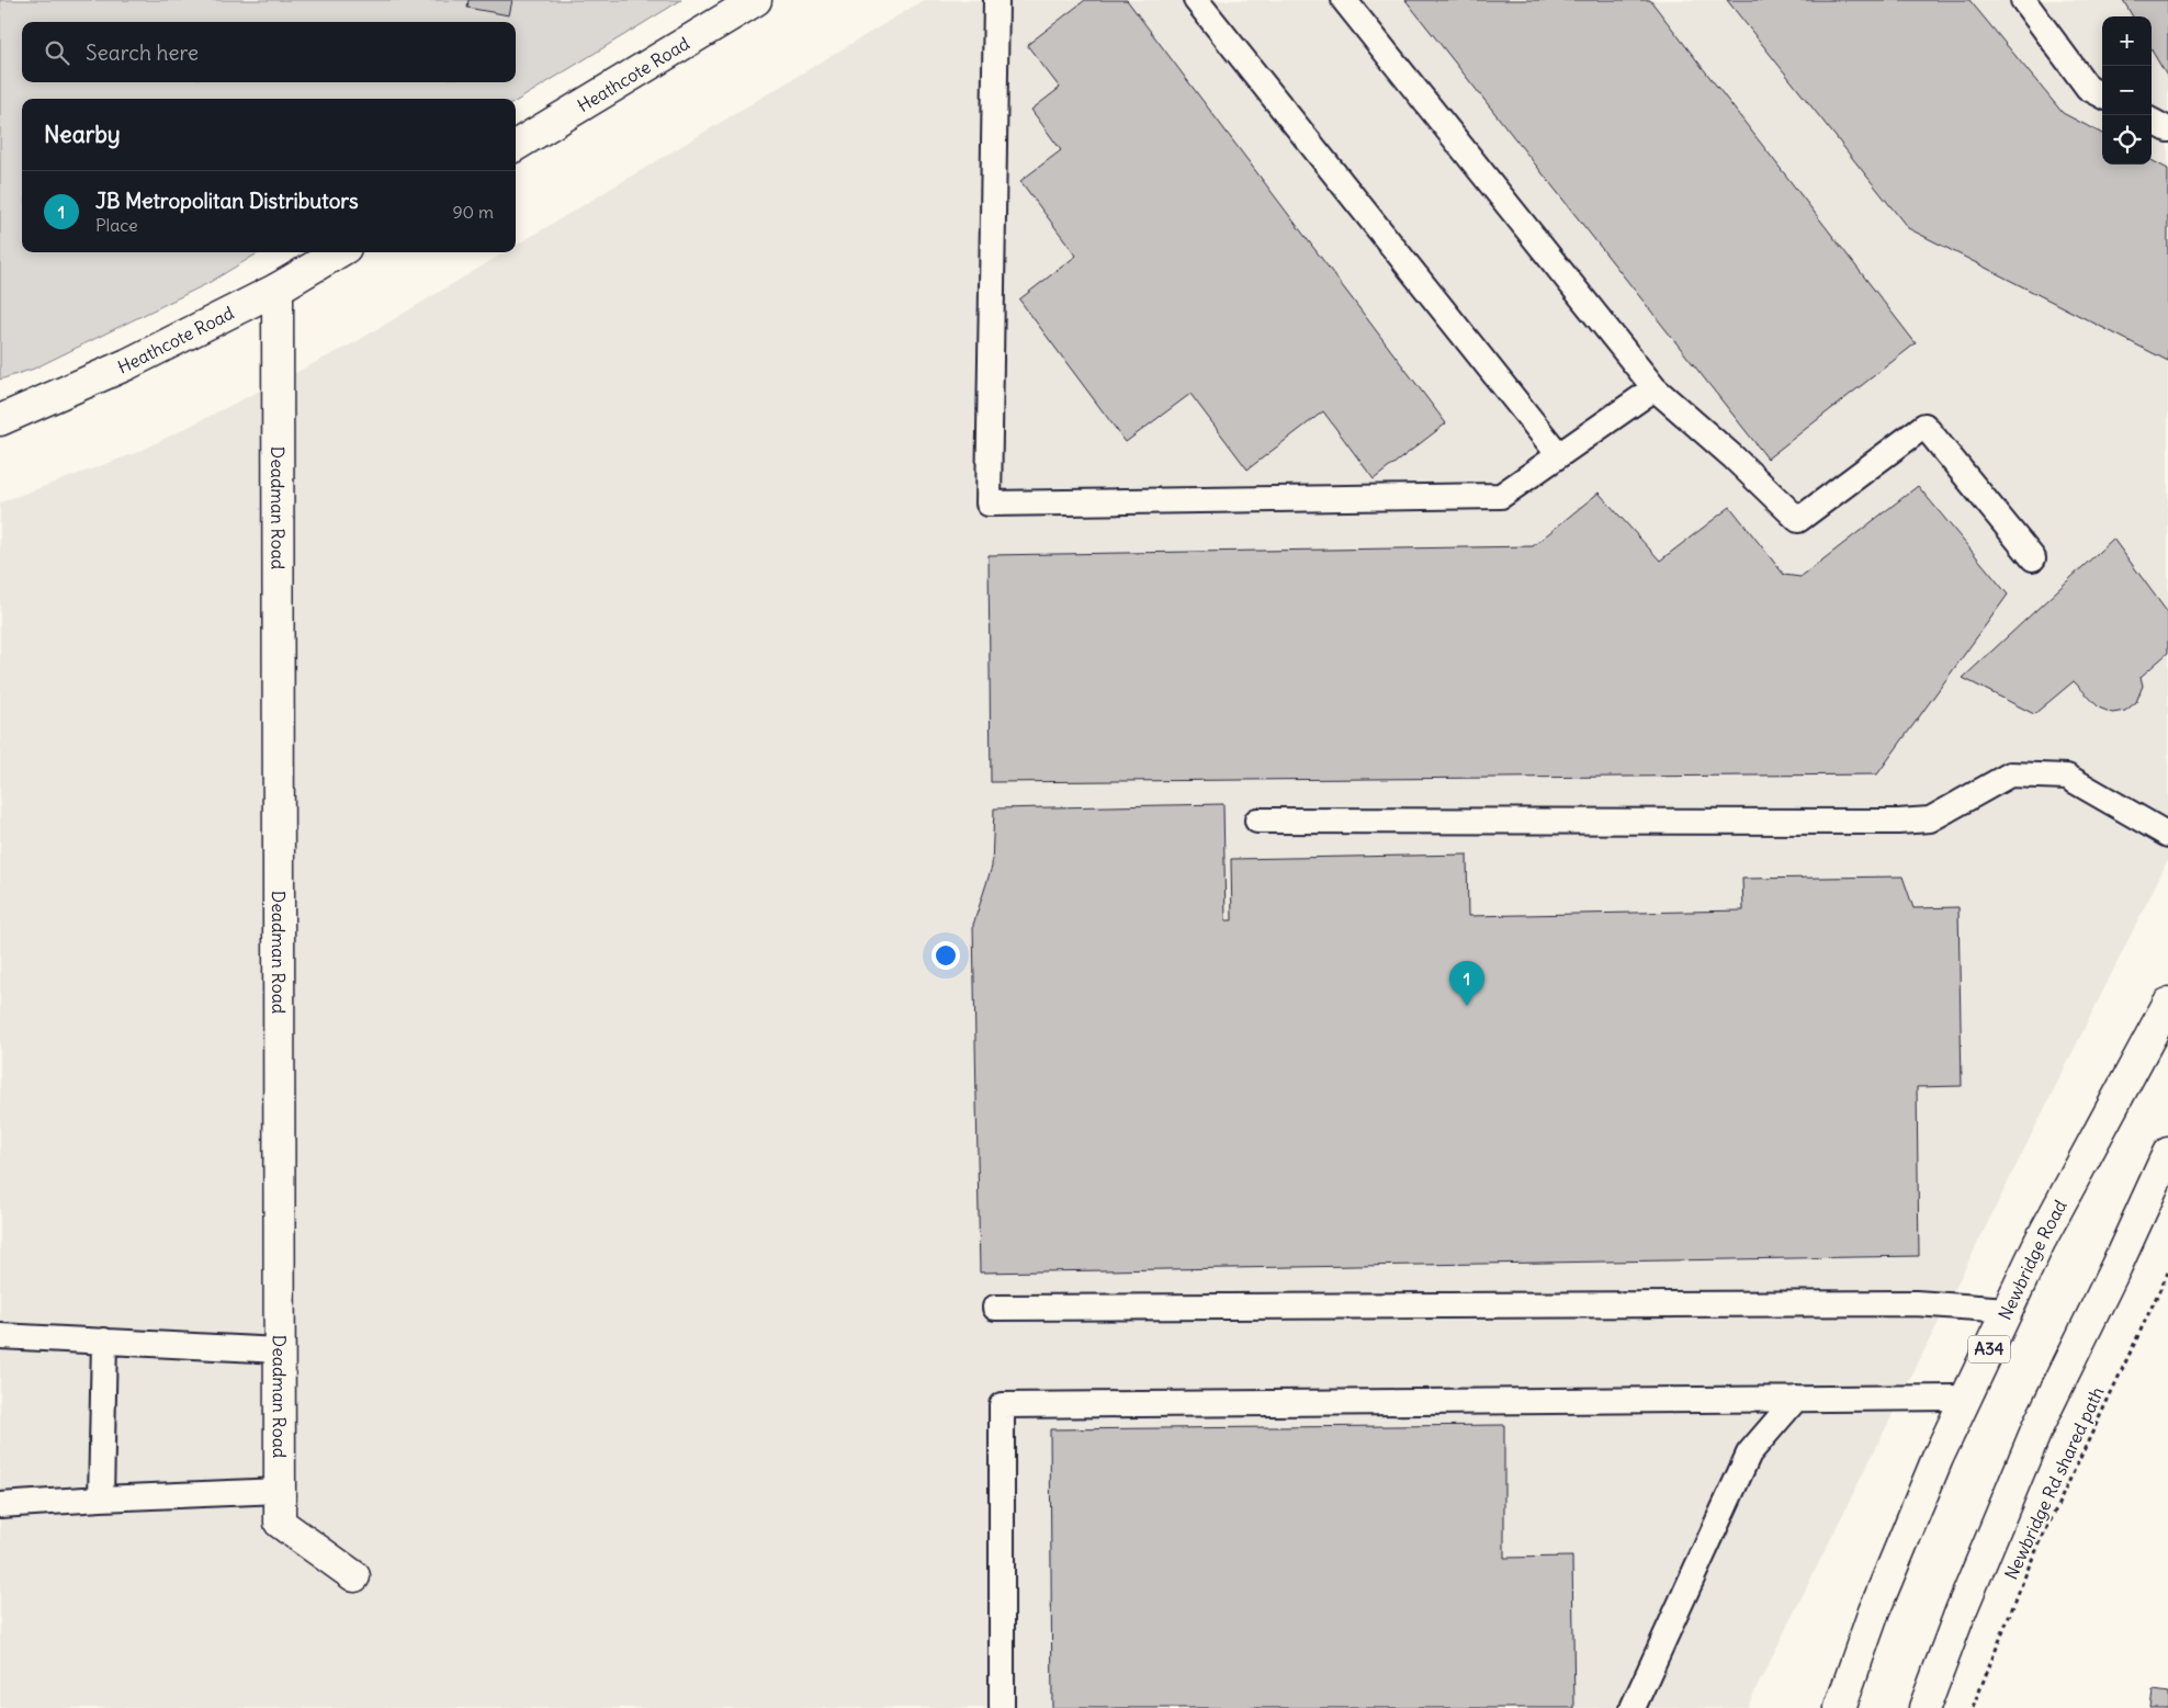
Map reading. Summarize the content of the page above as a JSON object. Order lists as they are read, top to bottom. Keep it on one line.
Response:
{"streets":{"main road":["Heathcote Road","Deadman Road","Newbridge Road","A34"],"path":["Newbridge Rd shared path"]},"crossings":[["Heathcote Road","Deadman Road"]],"page":{"map_buttons":["+","−"],"search":"Search here","heading":"Nearby","list":[{"mark":"1","name":"JB Metropolitan Distributors","note":"Place","value":"90 m"}],"pins":"1"}}
